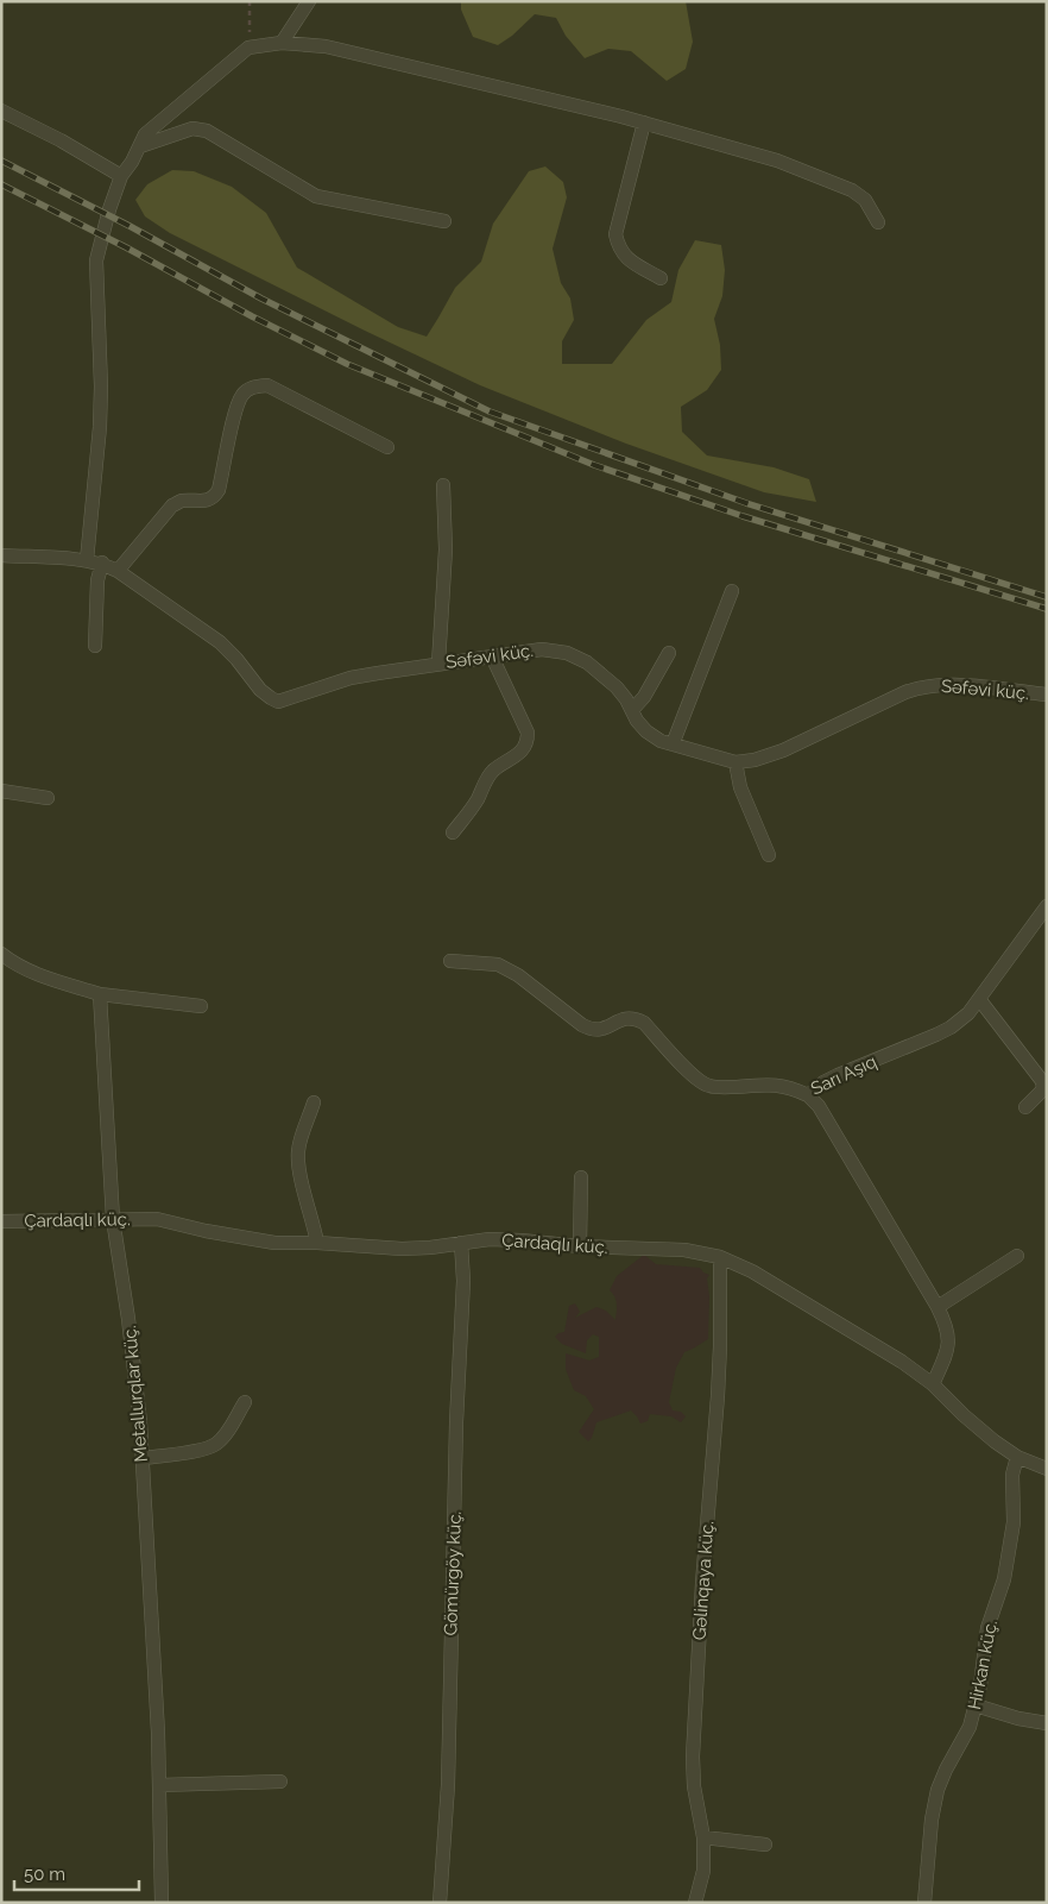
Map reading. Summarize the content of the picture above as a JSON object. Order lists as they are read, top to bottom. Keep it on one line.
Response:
{"streets":{"street":["Səfəvi küç.","Sarı Aşıq","Çardaqlı küç.","Metallurqlar küç.","Gömürgöy küç.","Gəlinqaya küç.","Hirkan küç."]},"crossings":[["Çardaqlı küç.","Metallurqlar küç."],["Çardaqlı küç.","Gömürgöy küç."],["Çardaqlı küç.","Gəlinqaya küç."],["Çardaqlı küç.","Hirkan küç."]],"scale_bar":"50 m"}
